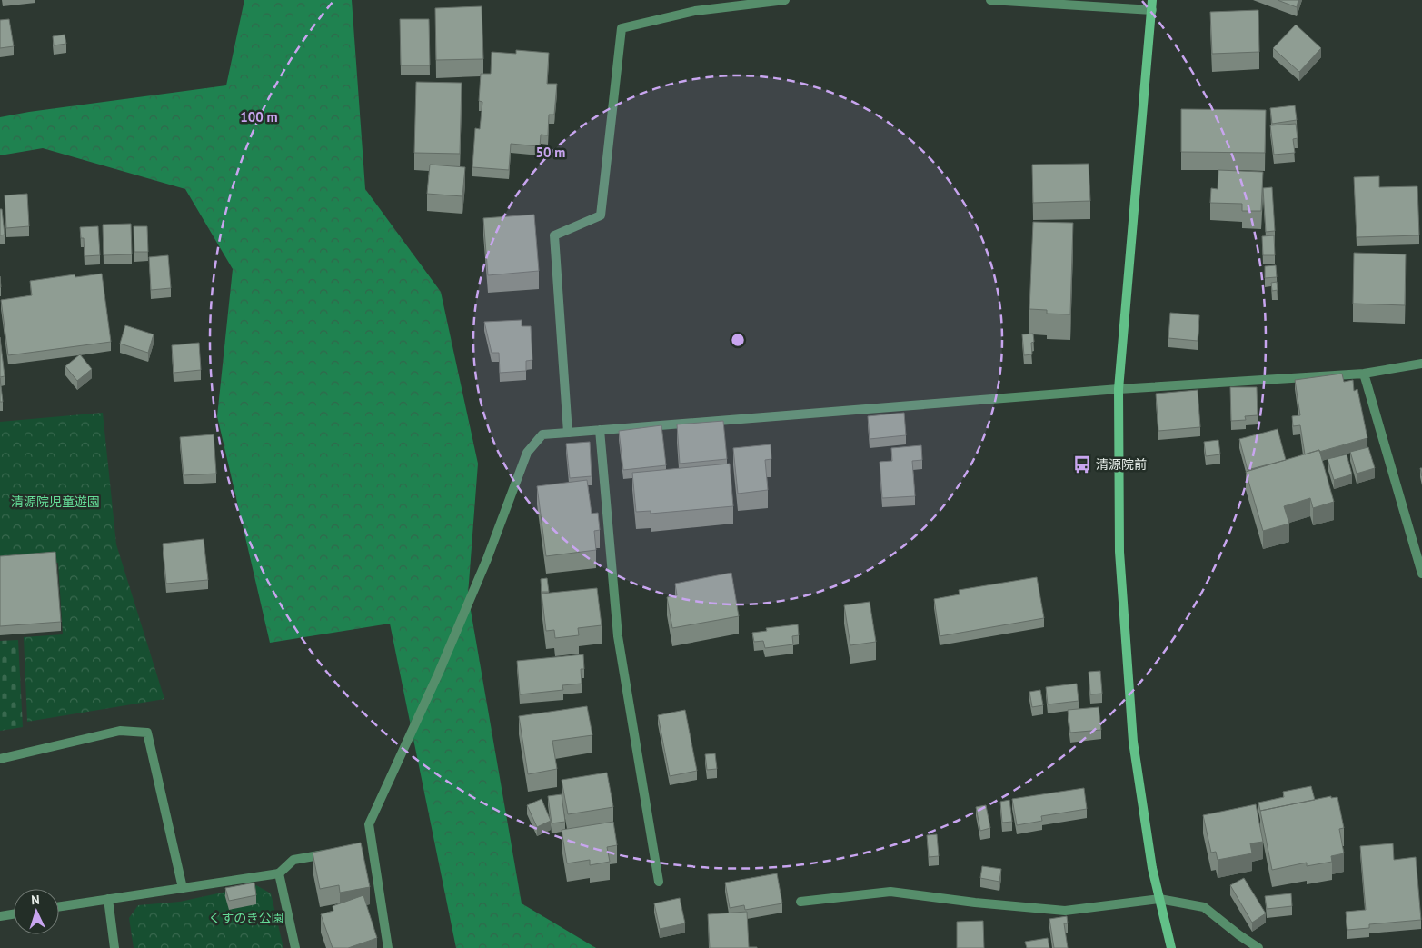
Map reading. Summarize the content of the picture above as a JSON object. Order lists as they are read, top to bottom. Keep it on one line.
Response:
{"parks":["清源院児童遊園","くすのき公園"],"places":{"bus stop":["清源院前"]},"north":"top","rings":["100 m","50 m"]}
